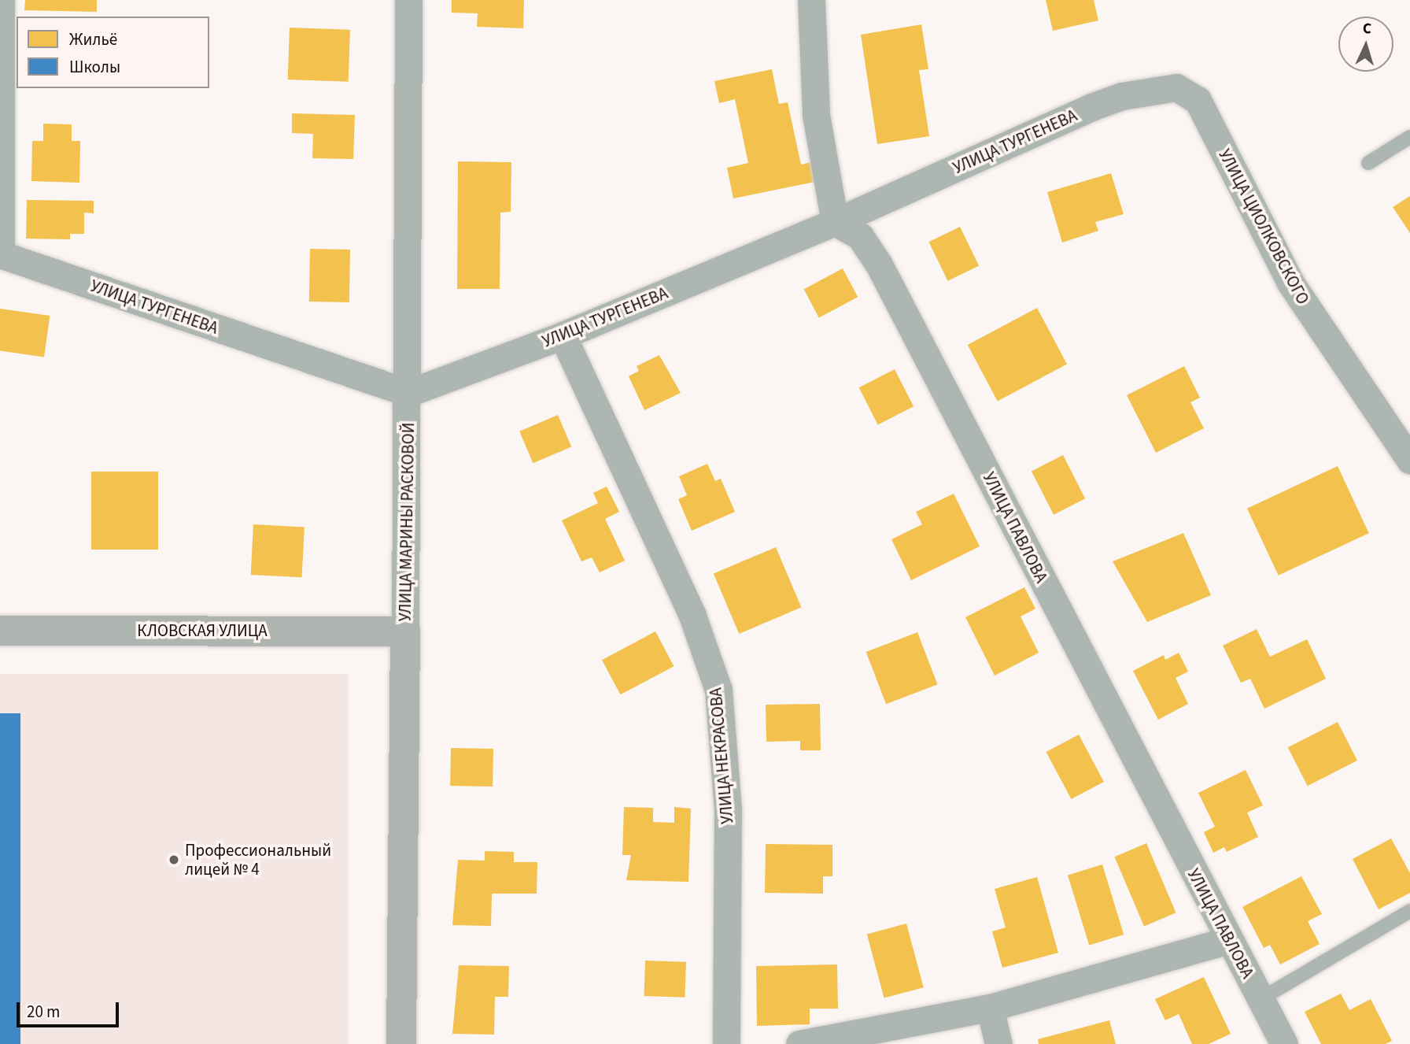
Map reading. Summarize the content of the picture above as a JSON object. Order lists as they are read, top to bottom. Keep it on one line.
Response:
{"streets":{"street":["УЛИЦА ТУРГЕНЕВА","УЛИЦА ЦИОЛКОВСКОГО","УЛИЦА МАРИНЫ РАСКОВОЙ","УЛИЦА ПАВЛОВА","КЛОВСКАЯ УЛИЦА","УЛИЦА НЕКРАСОВА"]},"crossings":[["УЛИЦА ТУРГЕНЕВА","УЛИЦА ЦИОЛКОВСКОГО"],["УЛИЦА ТУРГЕНЕВА","УЛИЦА МАРИНЫ РАСКОВОЙ"],["УЛИЦА ТУРГЕНЕВА","УЛИЦА ПАВЛОВА"],["УЛИЦА ТУРГЕНЕВА","УЛИЦА НЕКРАСОВА"],["УЛИЦА МАРИНЫ РАСКОВОЙ","КЛОВСКАЯ УЛИЦА"]],"places":["Профессиональный лицей № 4"],"legend":["Жильё","Школы"],"scale_bar":"20 m","north":"top"}
